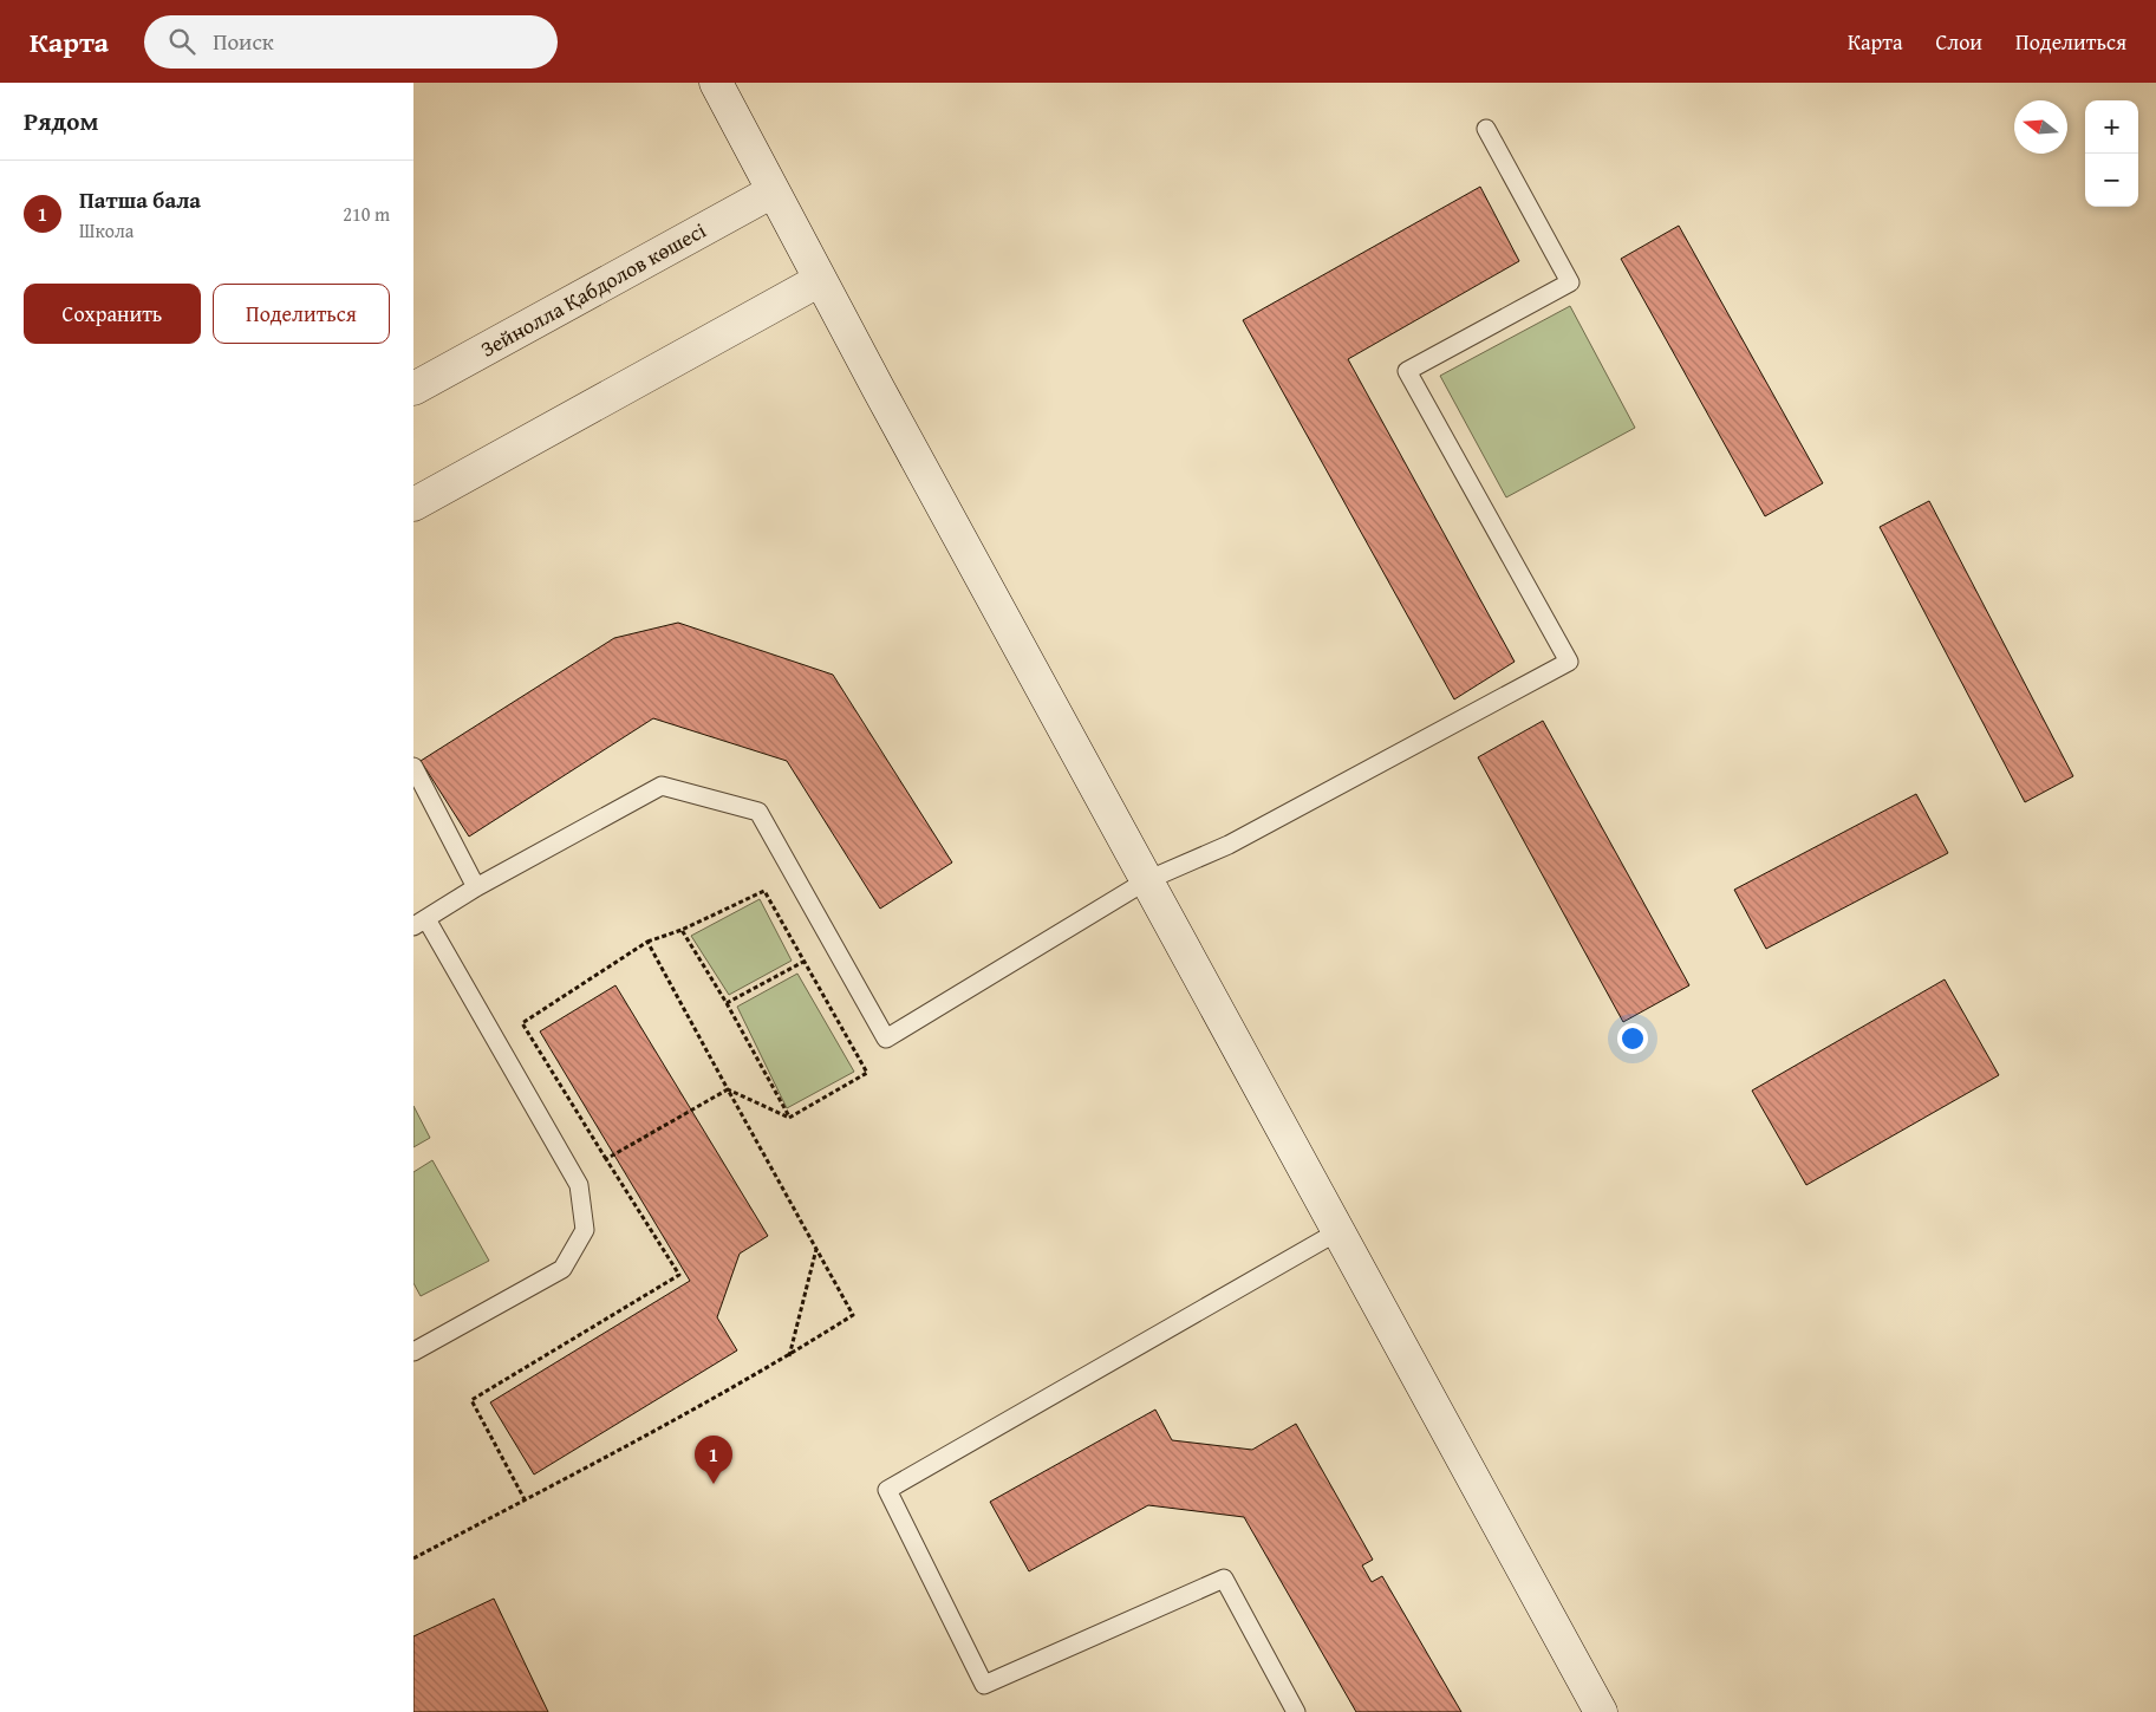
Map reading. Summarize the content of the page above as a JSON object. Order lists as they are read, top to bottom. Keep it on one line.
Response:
{"streets":{"street":["Зейнолла Қабдолов көшесі"]},"north":"left","page":{"header":"Карта","search":"Поиск","nav":["Карта","Слои","Поделиться"],"heading":"Рядом","map_buttons":["+","−"],"list":[{"mark":"1","name":"Патша бала","note":"Школа","value":"210 m"}],"buttons":["Сохранить","Поделиться"],"pins":"1"}}
